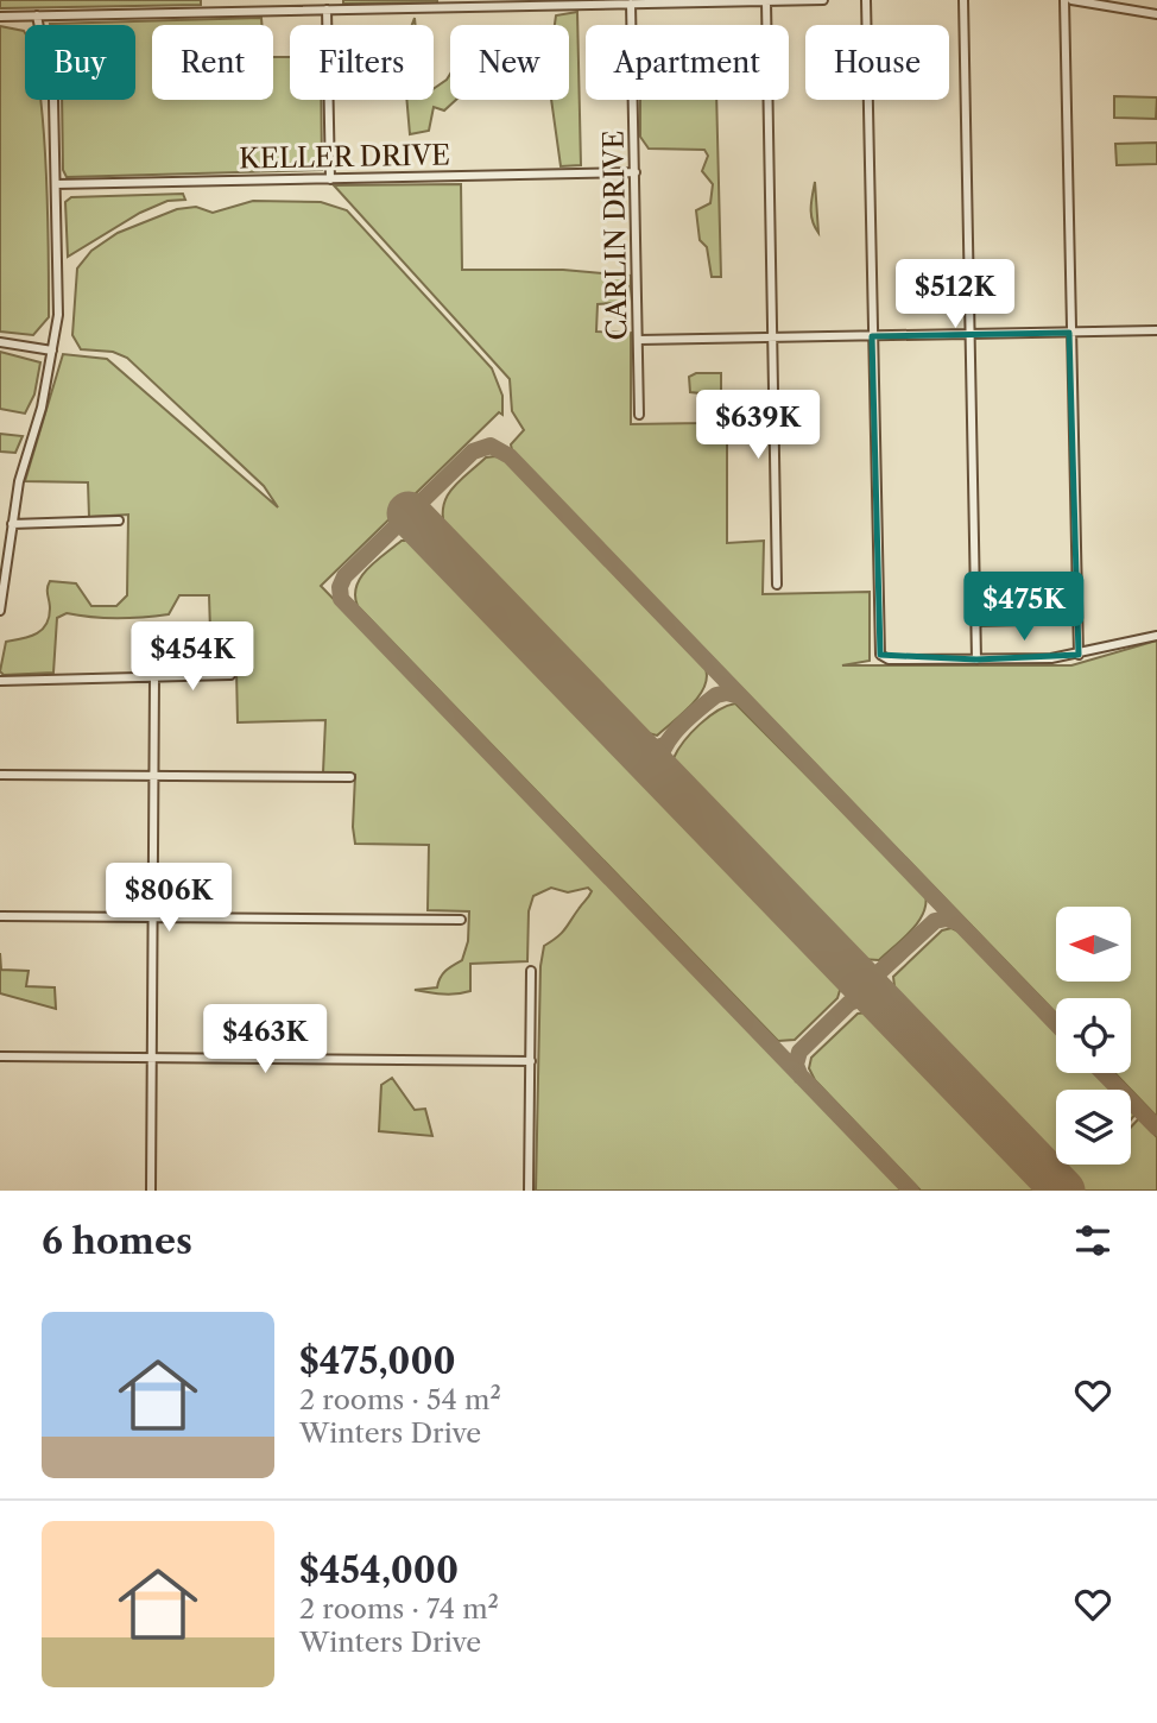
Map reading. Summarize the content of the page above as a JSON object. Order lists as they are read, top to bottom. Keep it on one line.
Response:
{"streets":{"street":["KELLER DRIVE","CARLIN DRIVE"]},"crossings":[["KELLER DRIVE","CARLIN DRIVE"]],"north":"left","page":{"chip":["Buy","Rent","Filters","New","Apartment","House"],"price":["$512K","$639K","$475K","$454K","$806K","$463K"],"heading":"6 homes","list":[{"name":"$475,000","note":"2 rooms · 54 m² · Winters Drive"},{"name":"$454,000","note":"2 rooms · 74 m² · Winters Drive"}]}}
